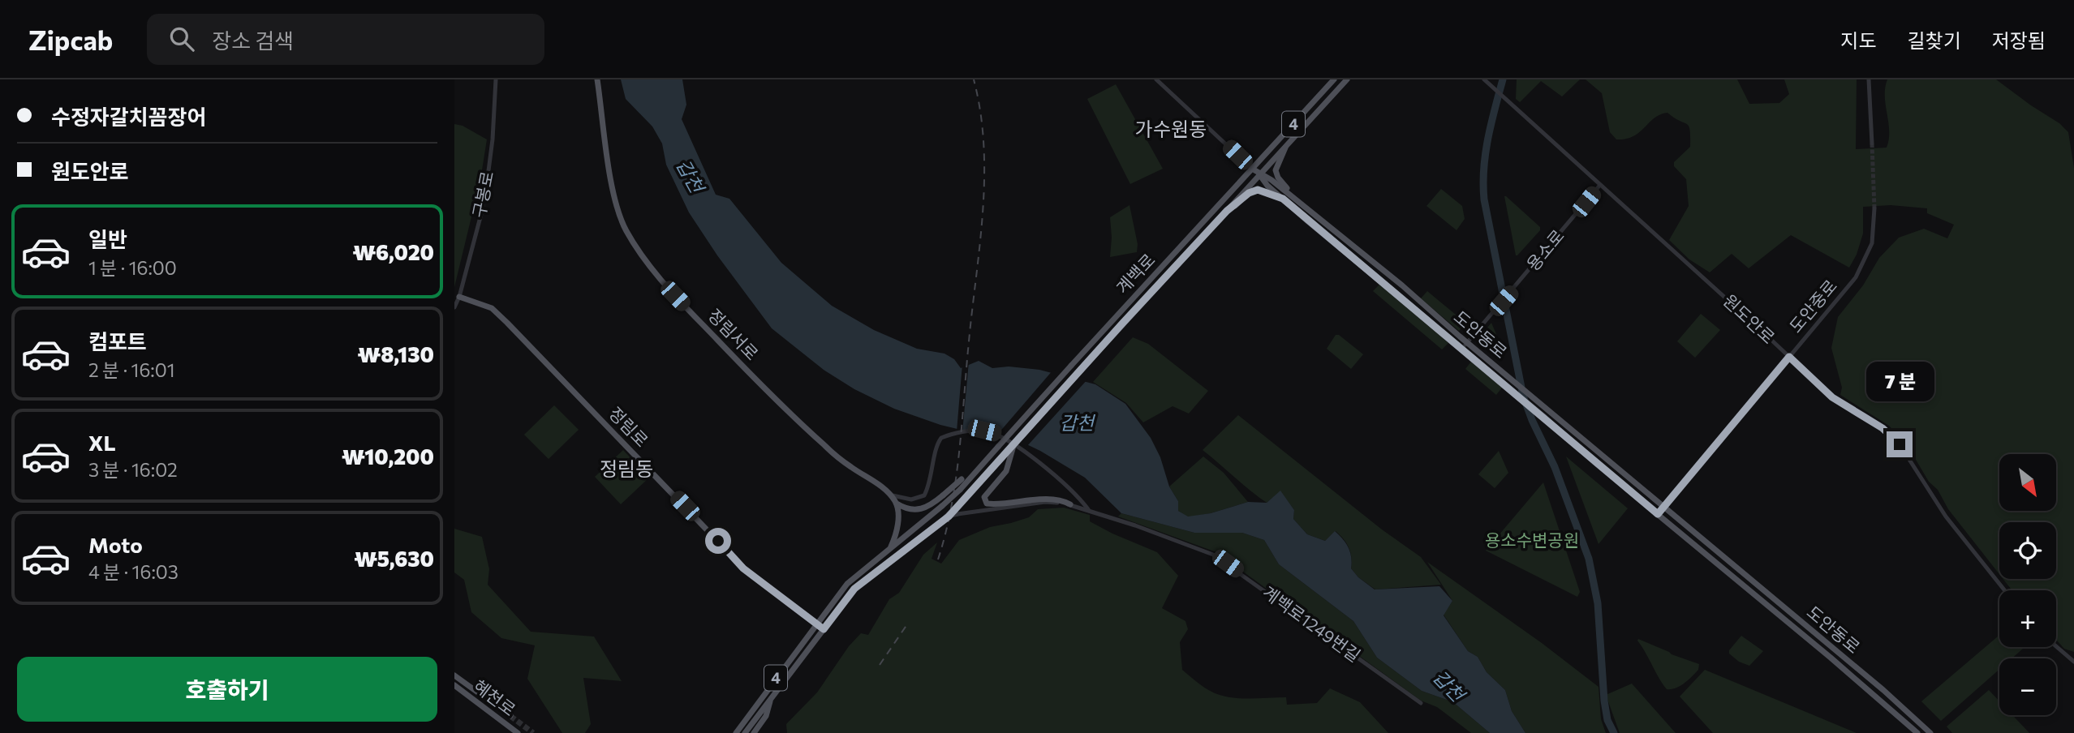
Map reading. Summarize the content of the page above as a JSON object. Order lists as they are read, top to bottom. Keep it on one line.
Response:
{"streets":{"main road":["4","계백로","도안중로","정림서로","도안동로","정림로","혜천로"],"street":["구봉로","용소로","원도안로","계백로1249번길"]},"crossings":[["4","계백로"],["4","정림로"],["구봉로","정림로"],["용소로","원도안로"],["용소로","도안동로"],["계백로","도안동로"],["계백로","정림로"],["계백로","계백로1249번길"],["도안중로","원도안로"],["도안중로","도안동로"]],"districts":["가수원동","정림동"],"water":["갑천"],"parks":["용소수변공원"],"north":"bottom right","page":{"header":"Zipcab","search":"장소 검색","nav":["지도","길찾기","저장됨"],"banner":["수정자갈치꼼장어","원도안로"],"list":[{"name":"일반","note":"1 분 · 16:00","value":"₩6,020"},{"name":"컴포트","note":"2 분 · 16:01","value":"₩8,130"},{"name":"XL","note":"3 분 · 16:02","value":"₩10,200"},{"name":"Moto","note":"4 분 · 16:03","value":"₩5,630"}],"bubble":"7 분","map_buttons":["+","−"],"buttons":"호출하기"}}
